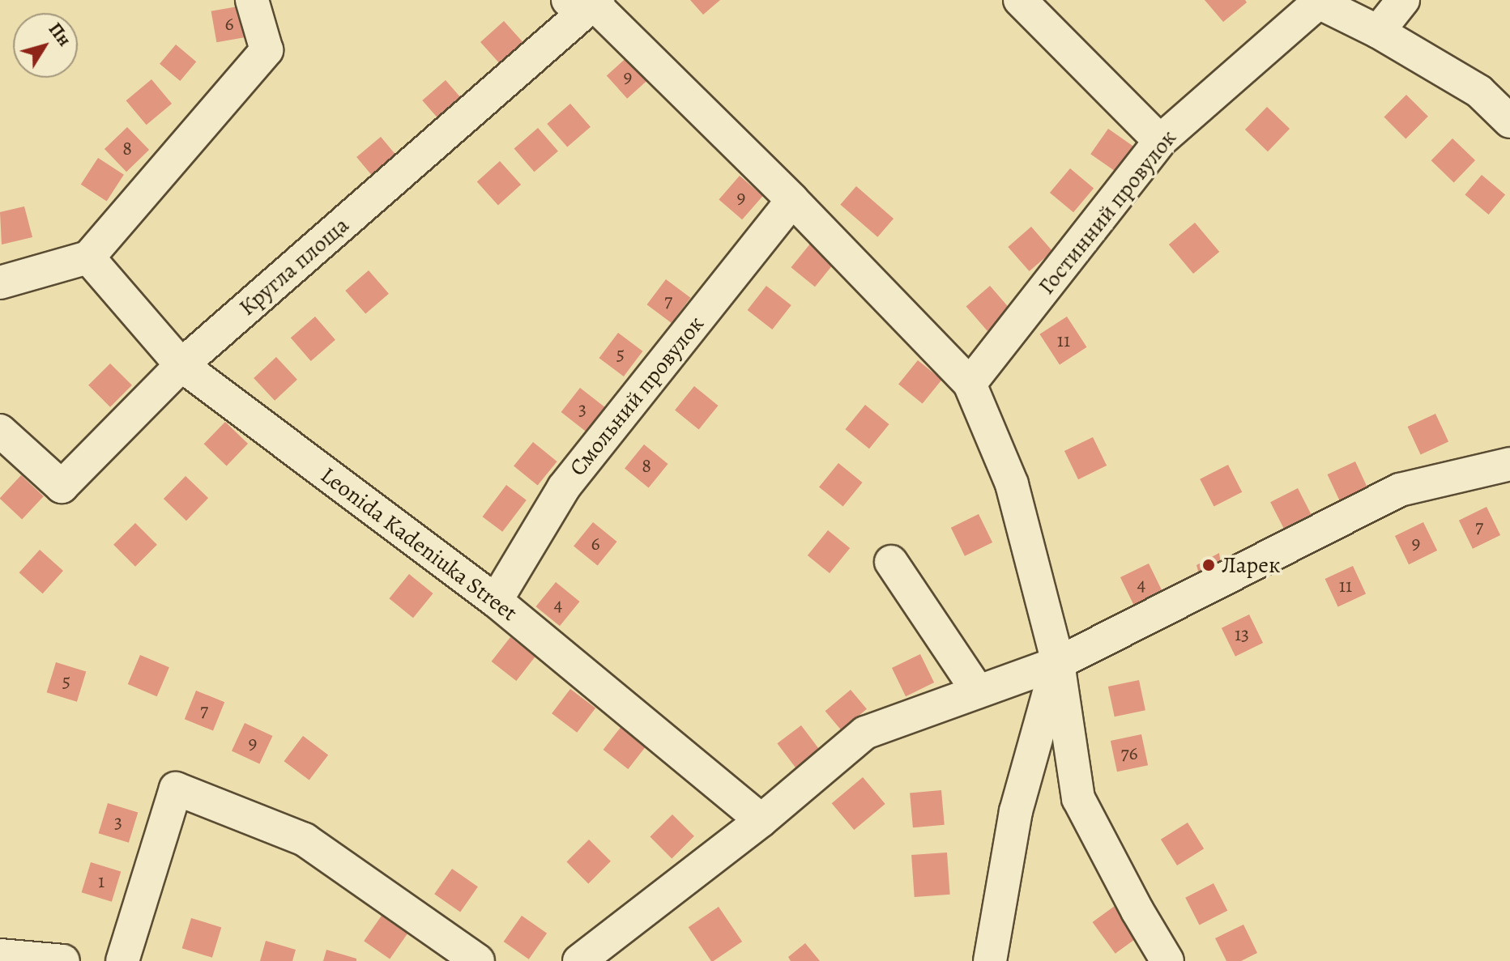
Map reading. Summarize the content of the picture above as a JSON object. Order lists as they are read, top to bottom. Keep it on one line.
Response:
{"streets":{"street":["Гостинний провулок","Кругла площа","Смольний провулок","Leonida Kadeniuka Street"]},"crossings":[["Кругла площа","Leonida Kadeniuka Street"],["Смольний провулок","Leonida Kadeniuka Street"]],"places":["Ларек"],"house_numbers":["6","9","8","9","7","11","5","3","8","7","9","6","4","11","4","13","5","7","9","76","3","1"],"north":"top right"}
